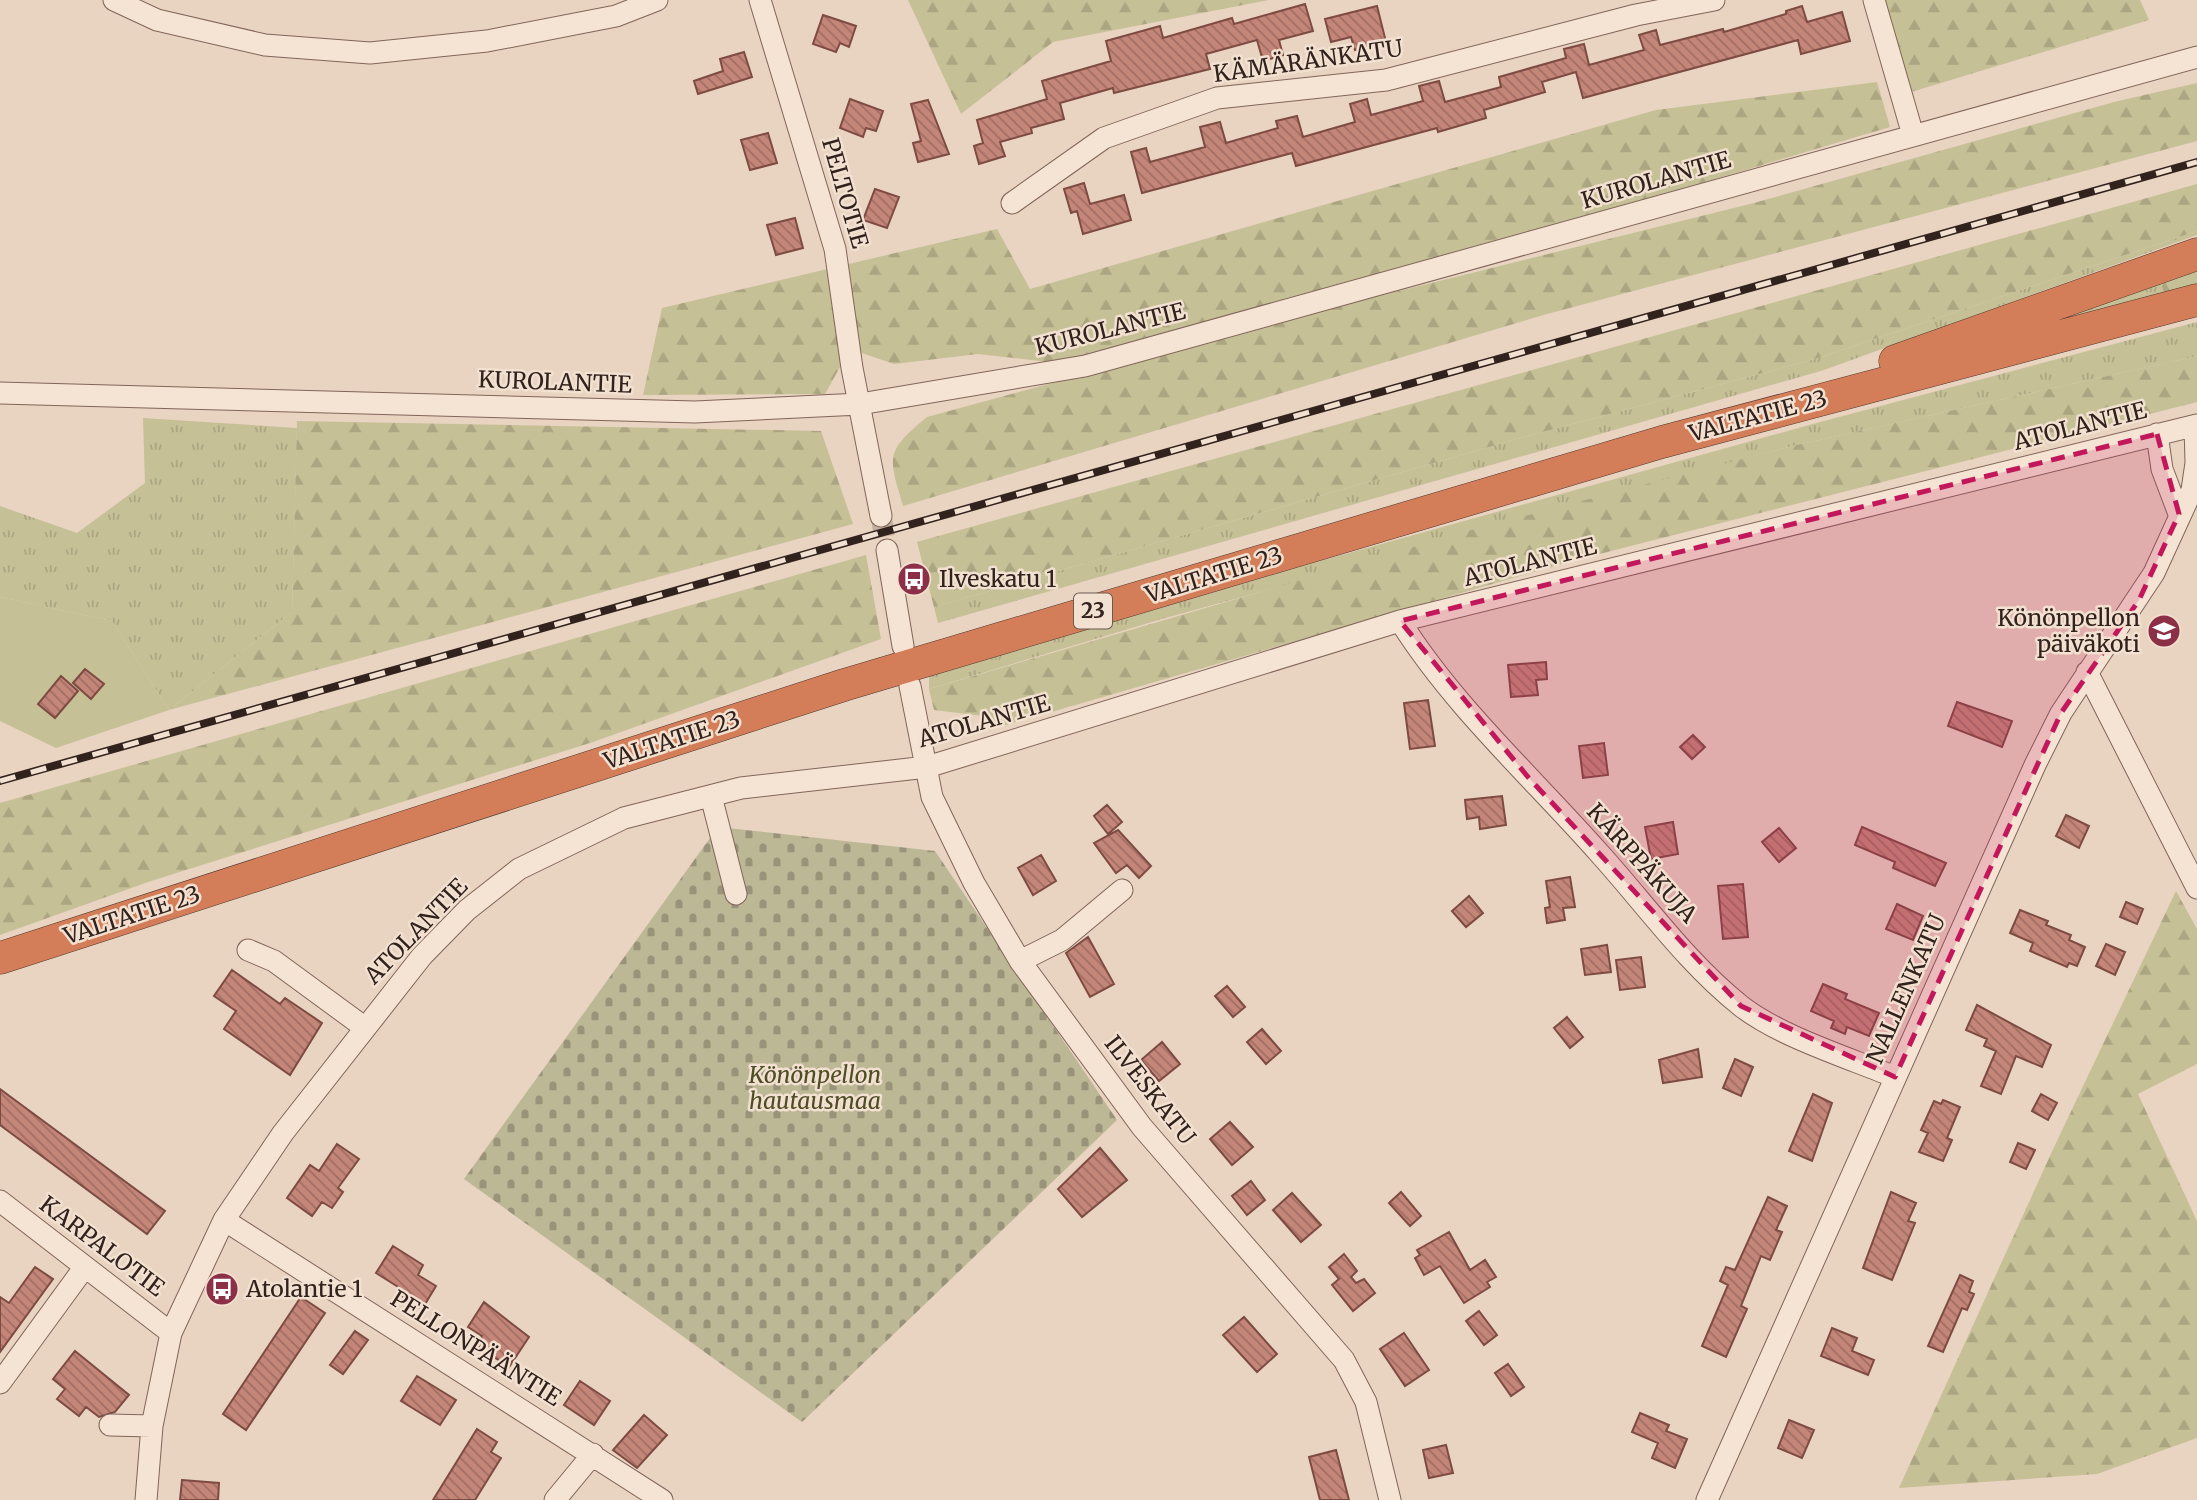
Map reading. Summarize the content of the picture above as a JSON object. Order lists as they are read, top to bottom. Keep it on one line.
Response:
{"streets":{"highway":["VALTATIE 23","23"],"street":["KÄMÄRÄNKATU","KUROLANTIE","PELTOTIE","ATOLANTIE","KÄRPPÄKUJA","NALLENKATU","ILVESKATU","KARPALOTIE","PELLONPÄÄNTIE"]},"crossings":[["KUROLANTIE","PELTOTIE"],["ATOLANTIE","KÄRPPÄKUJA"],["ATOLANTIE","NALLENKATU"],["ATOLANTIE","ILVESKATU"],["ATOLANTIE","KARPALOTIE"],["ATOLANTIE","PELLONPÄÄNTIE"],["KÄRPPÄKUJA","NALLENKATU"]],"parks":["Könönpellon hautausmaa"],"places":{"bus stop":["Ilveskatu 1","Atolantie 1"],"school or university":["Könönpellon päiväkoti"]}}
